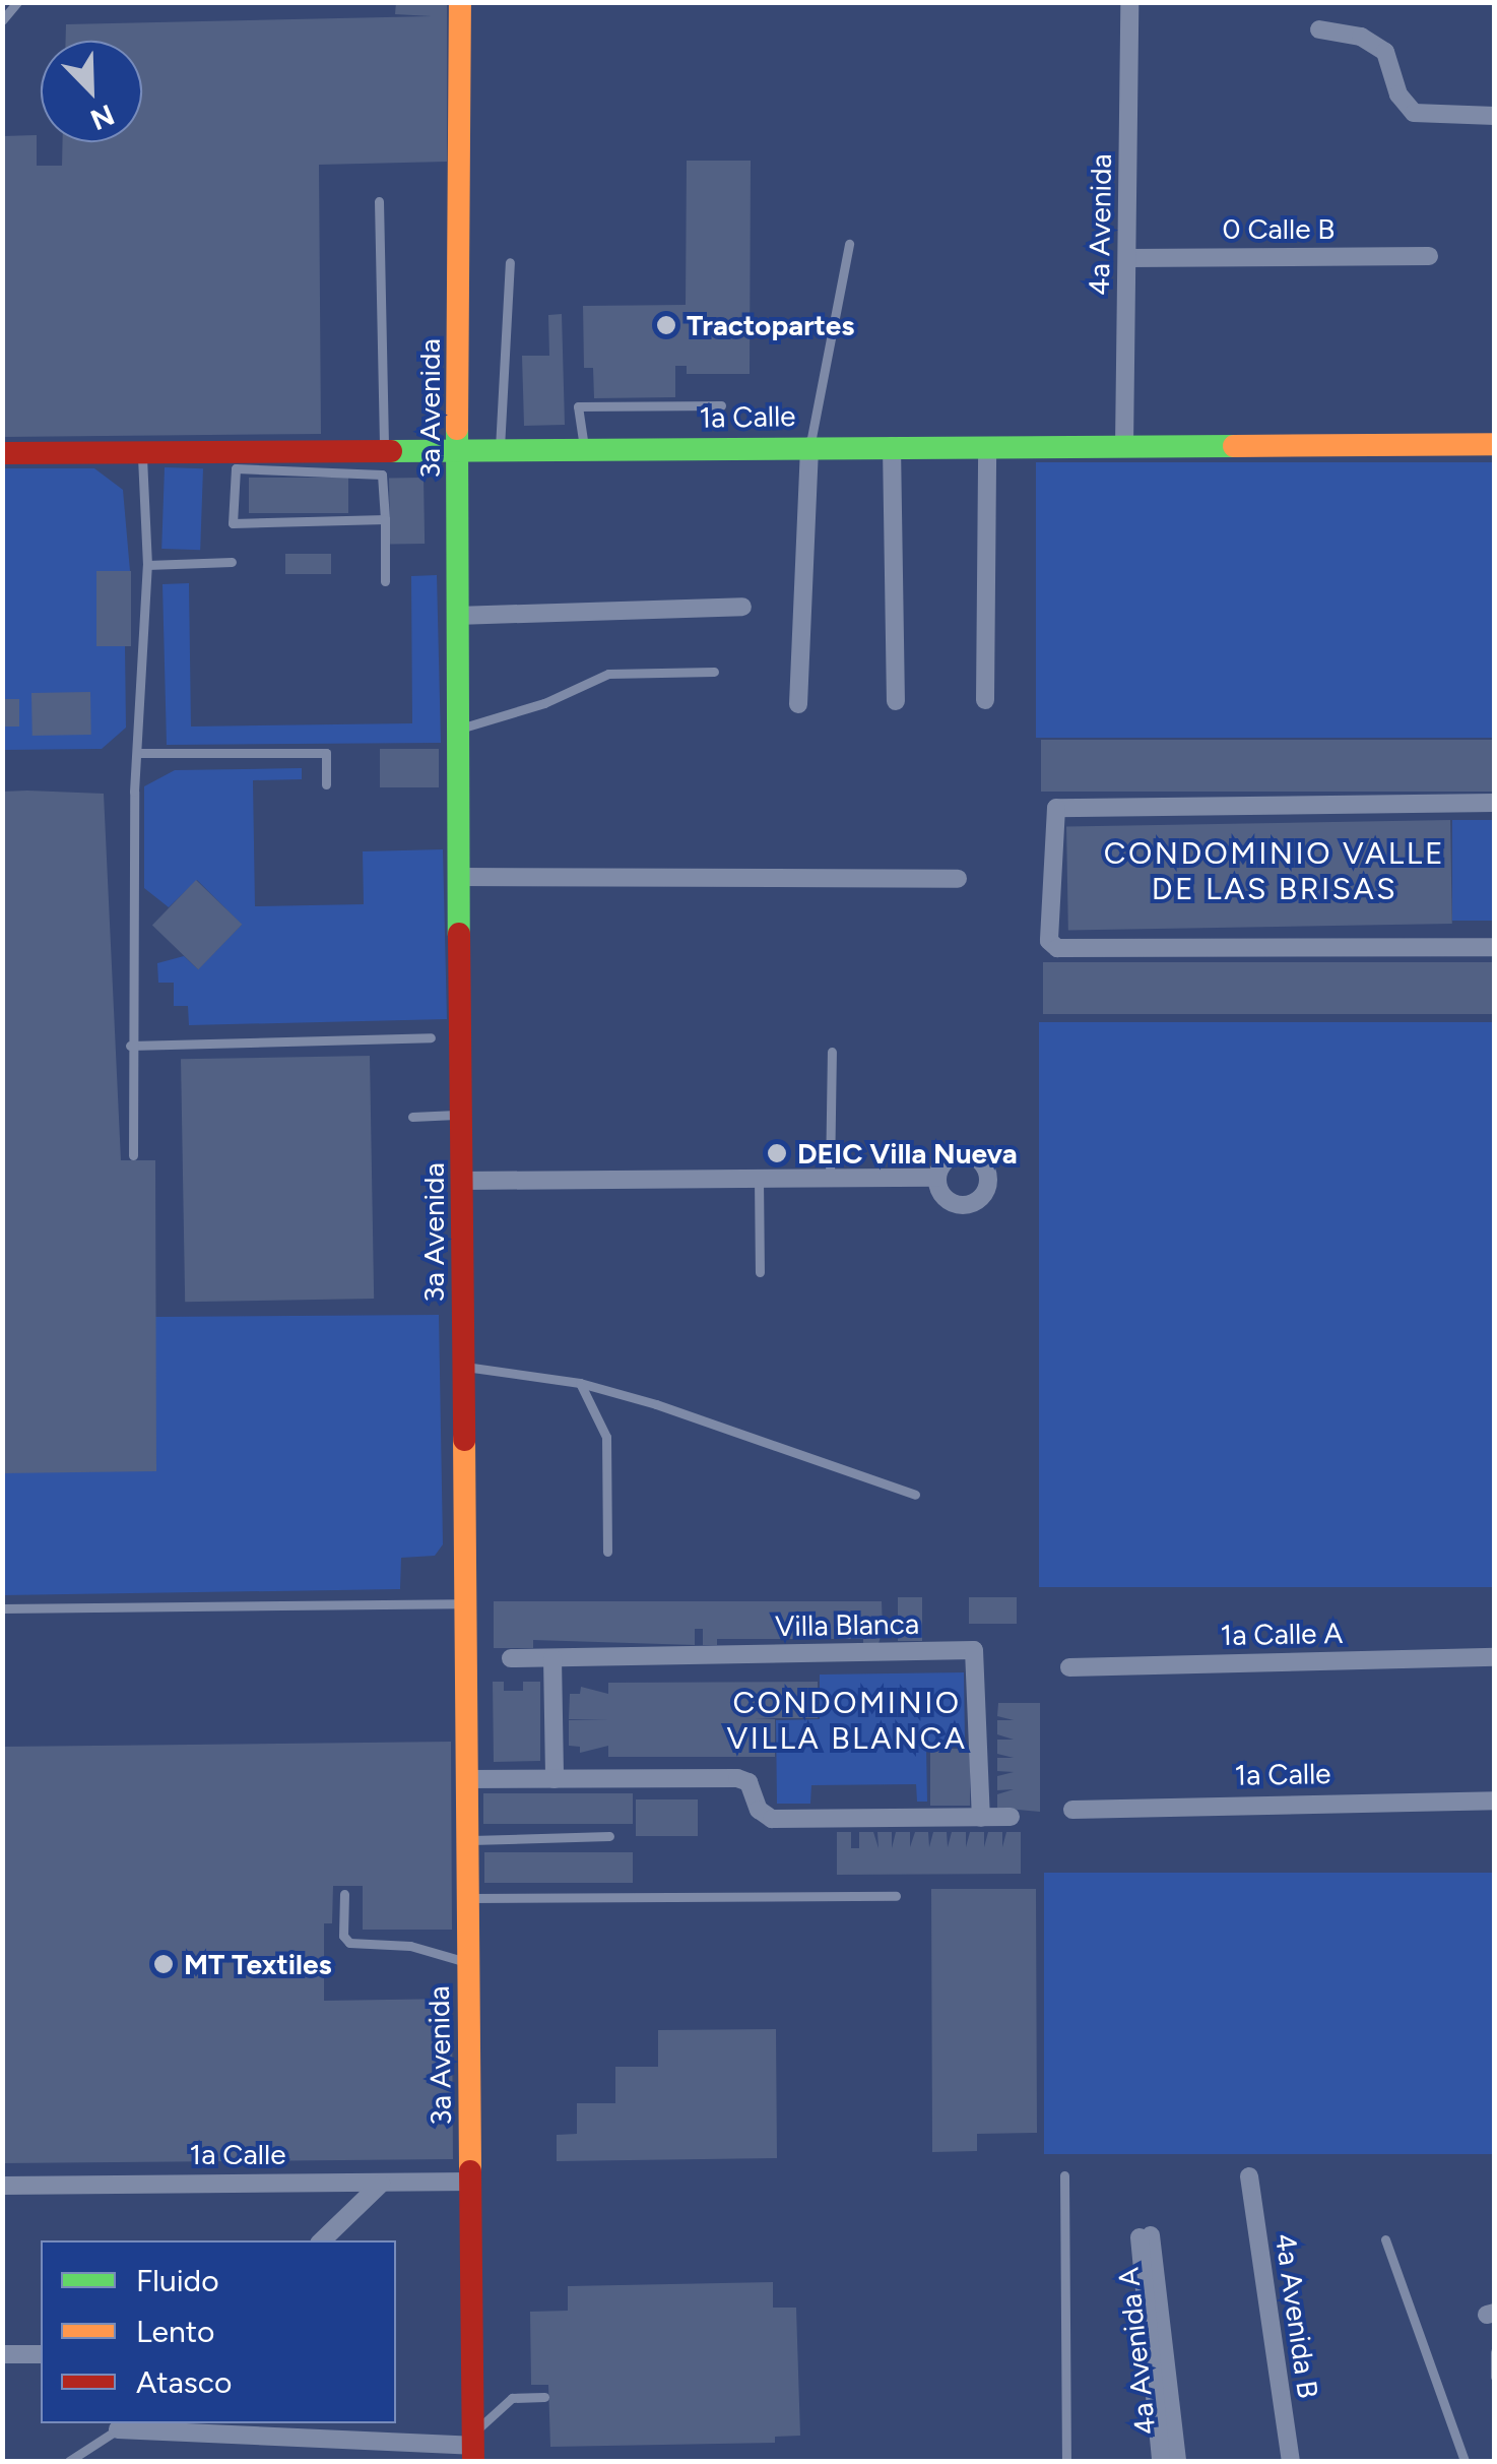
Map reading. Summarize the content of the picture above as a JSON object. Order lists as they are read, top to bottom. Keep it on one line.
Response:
{"streets":{"street":["4a Avenida","0 Calle B","3a Avenida","1a Calle","Villa Blanca","1a Calle A","4a Avenida B","4a Avenida A"]},"crossings":[["4a Avenida","0 Calle B"],["4a Avenida","1a Calle"],["3a Avenida","1a Calle"]],"districts":["CONDOMINIO VALLE DE LAS BRISAS","CONDOMINIO VILLA BLANCA"],"places":["Tractopartes","DEIC Villa Nueva","MT Textiles"],"legend":["Fluido","Lento","Atasco"],"north":"bottom right"}
